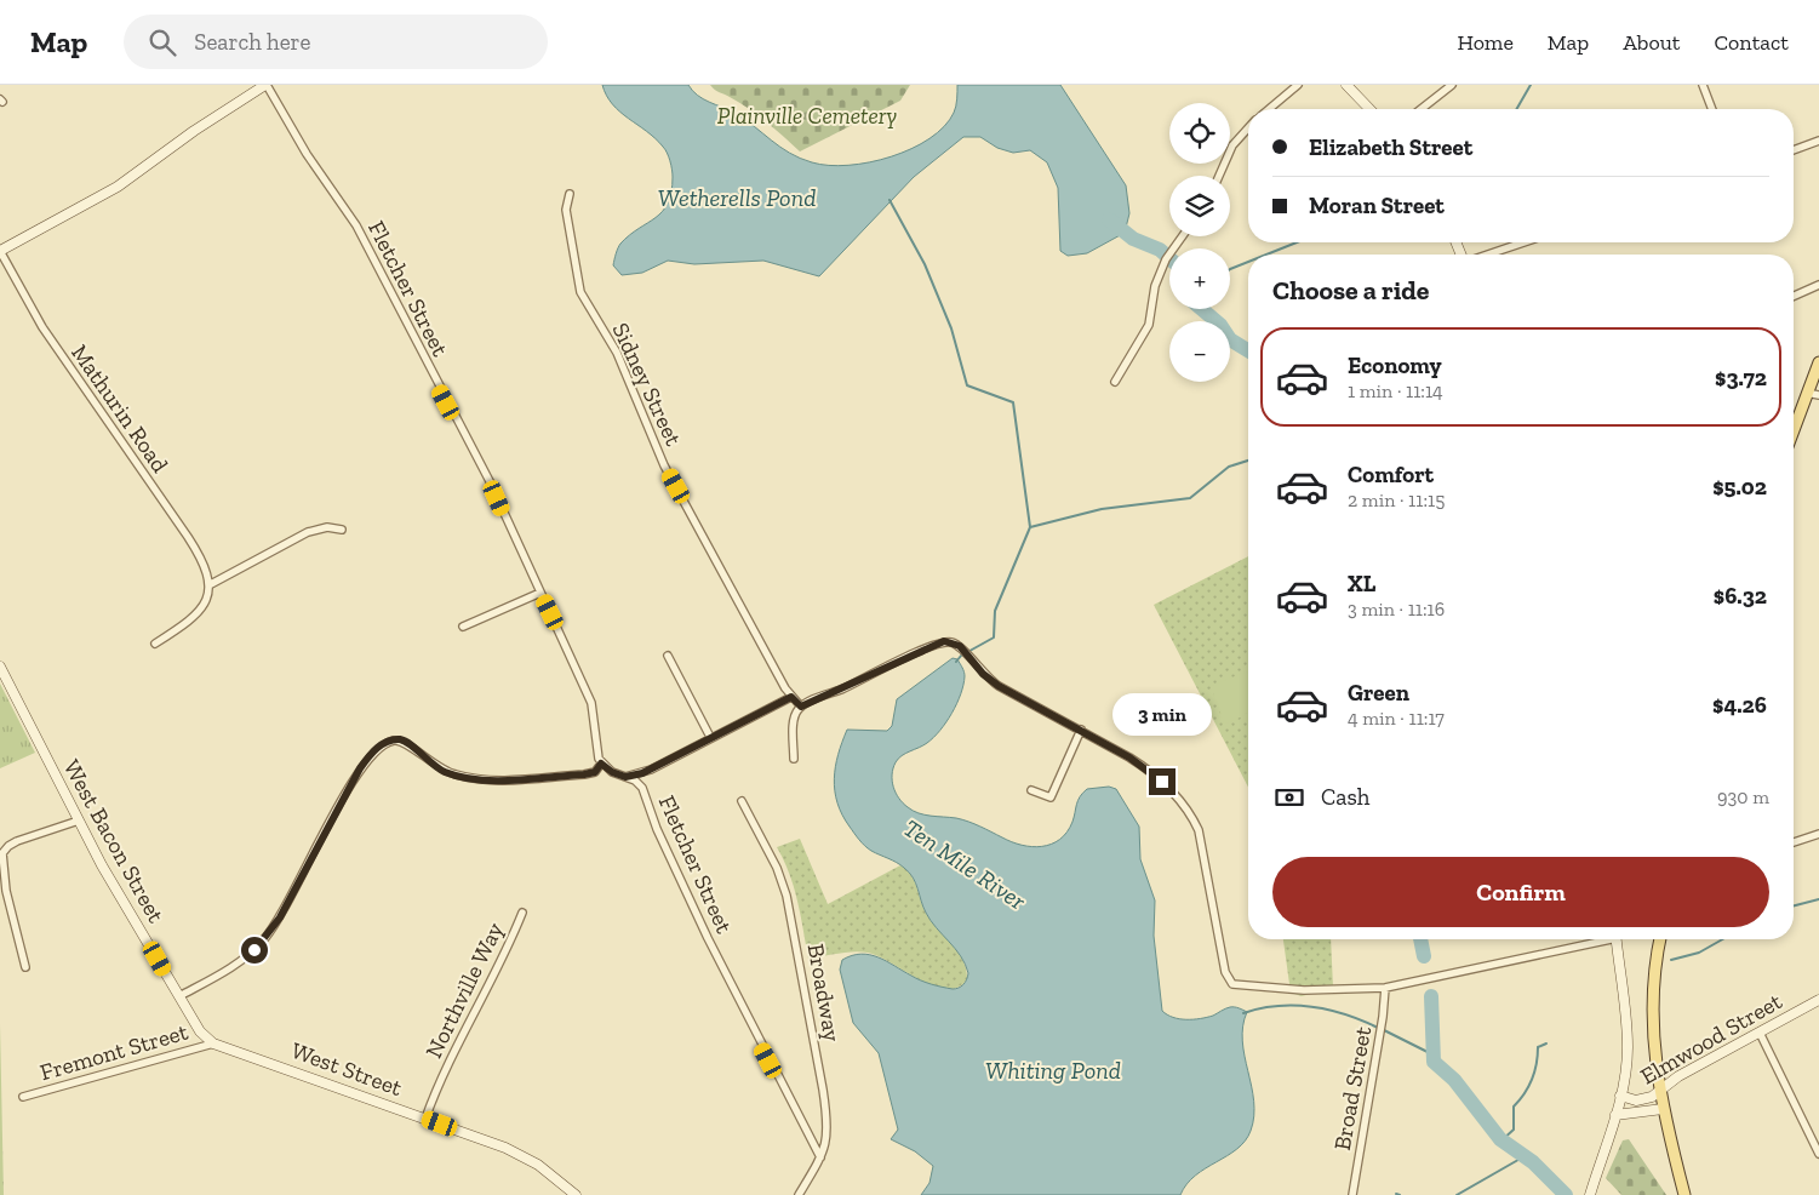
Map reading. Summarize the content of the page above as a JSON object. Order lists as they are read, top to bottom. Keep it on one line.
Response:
{"streets":{"street":["Fletcher Street","Sidney Street","Mathurin Road","West Bacon Street","Northville Way","Broadway","Elmwood Street","Fremont Street","West Street","Broad Street"]},"crossings":[["Fletcher Street","Broadway"],["West Bacon Street","Fremont Street"],["West Bacon Street","West Street"],["Northville Way","West Street"],["Fremont Street","West Street"]],"water":["Wetherells Pond","Ten Mile River","Whiting Pond"],"parks":["Plainville Cemetery"],"page":{"header":"Map","search":"Search here","nav":["Home","Map","About","Contact"],"map_buttons":["+","−"],"banner":["Elizabeth Street","Moran Street"],"heading":"Choose a ride","list":[{"name":"Economy","note":"1 min · 11:14","value":"$3.72"},{"name":"Comfort","note":"2 min · 11:15","value":"$5.02"},{"name":"XL","note":"3 min · 11:16","value":"$6.32"},{"name":"Green","note":"4 min · 11:17","value":"$4.26"}],"bubble":"3 min","pay":["Cash","930 m"],"buttons":"Confirm"}}
